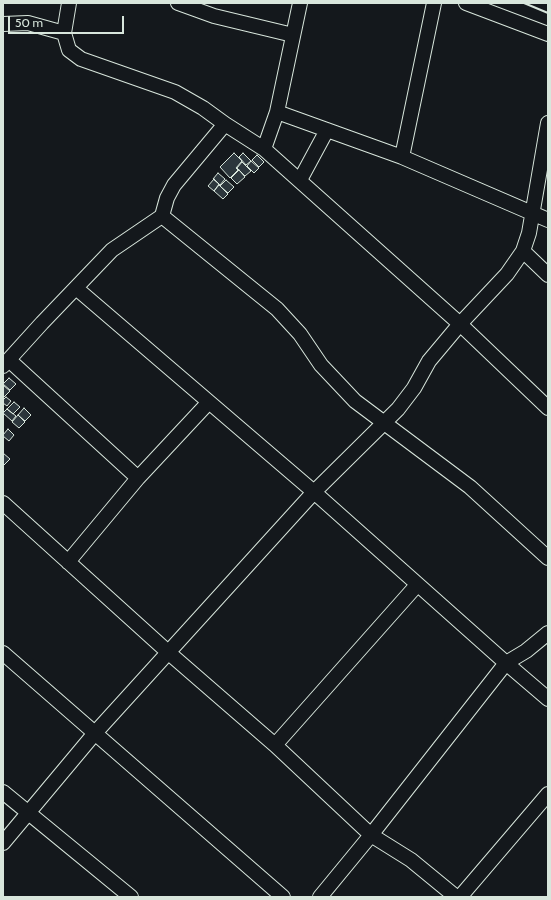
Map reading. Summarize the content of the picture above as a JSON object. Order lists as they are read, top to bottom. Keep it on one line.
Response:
{"scale_bar":"50 m"}
